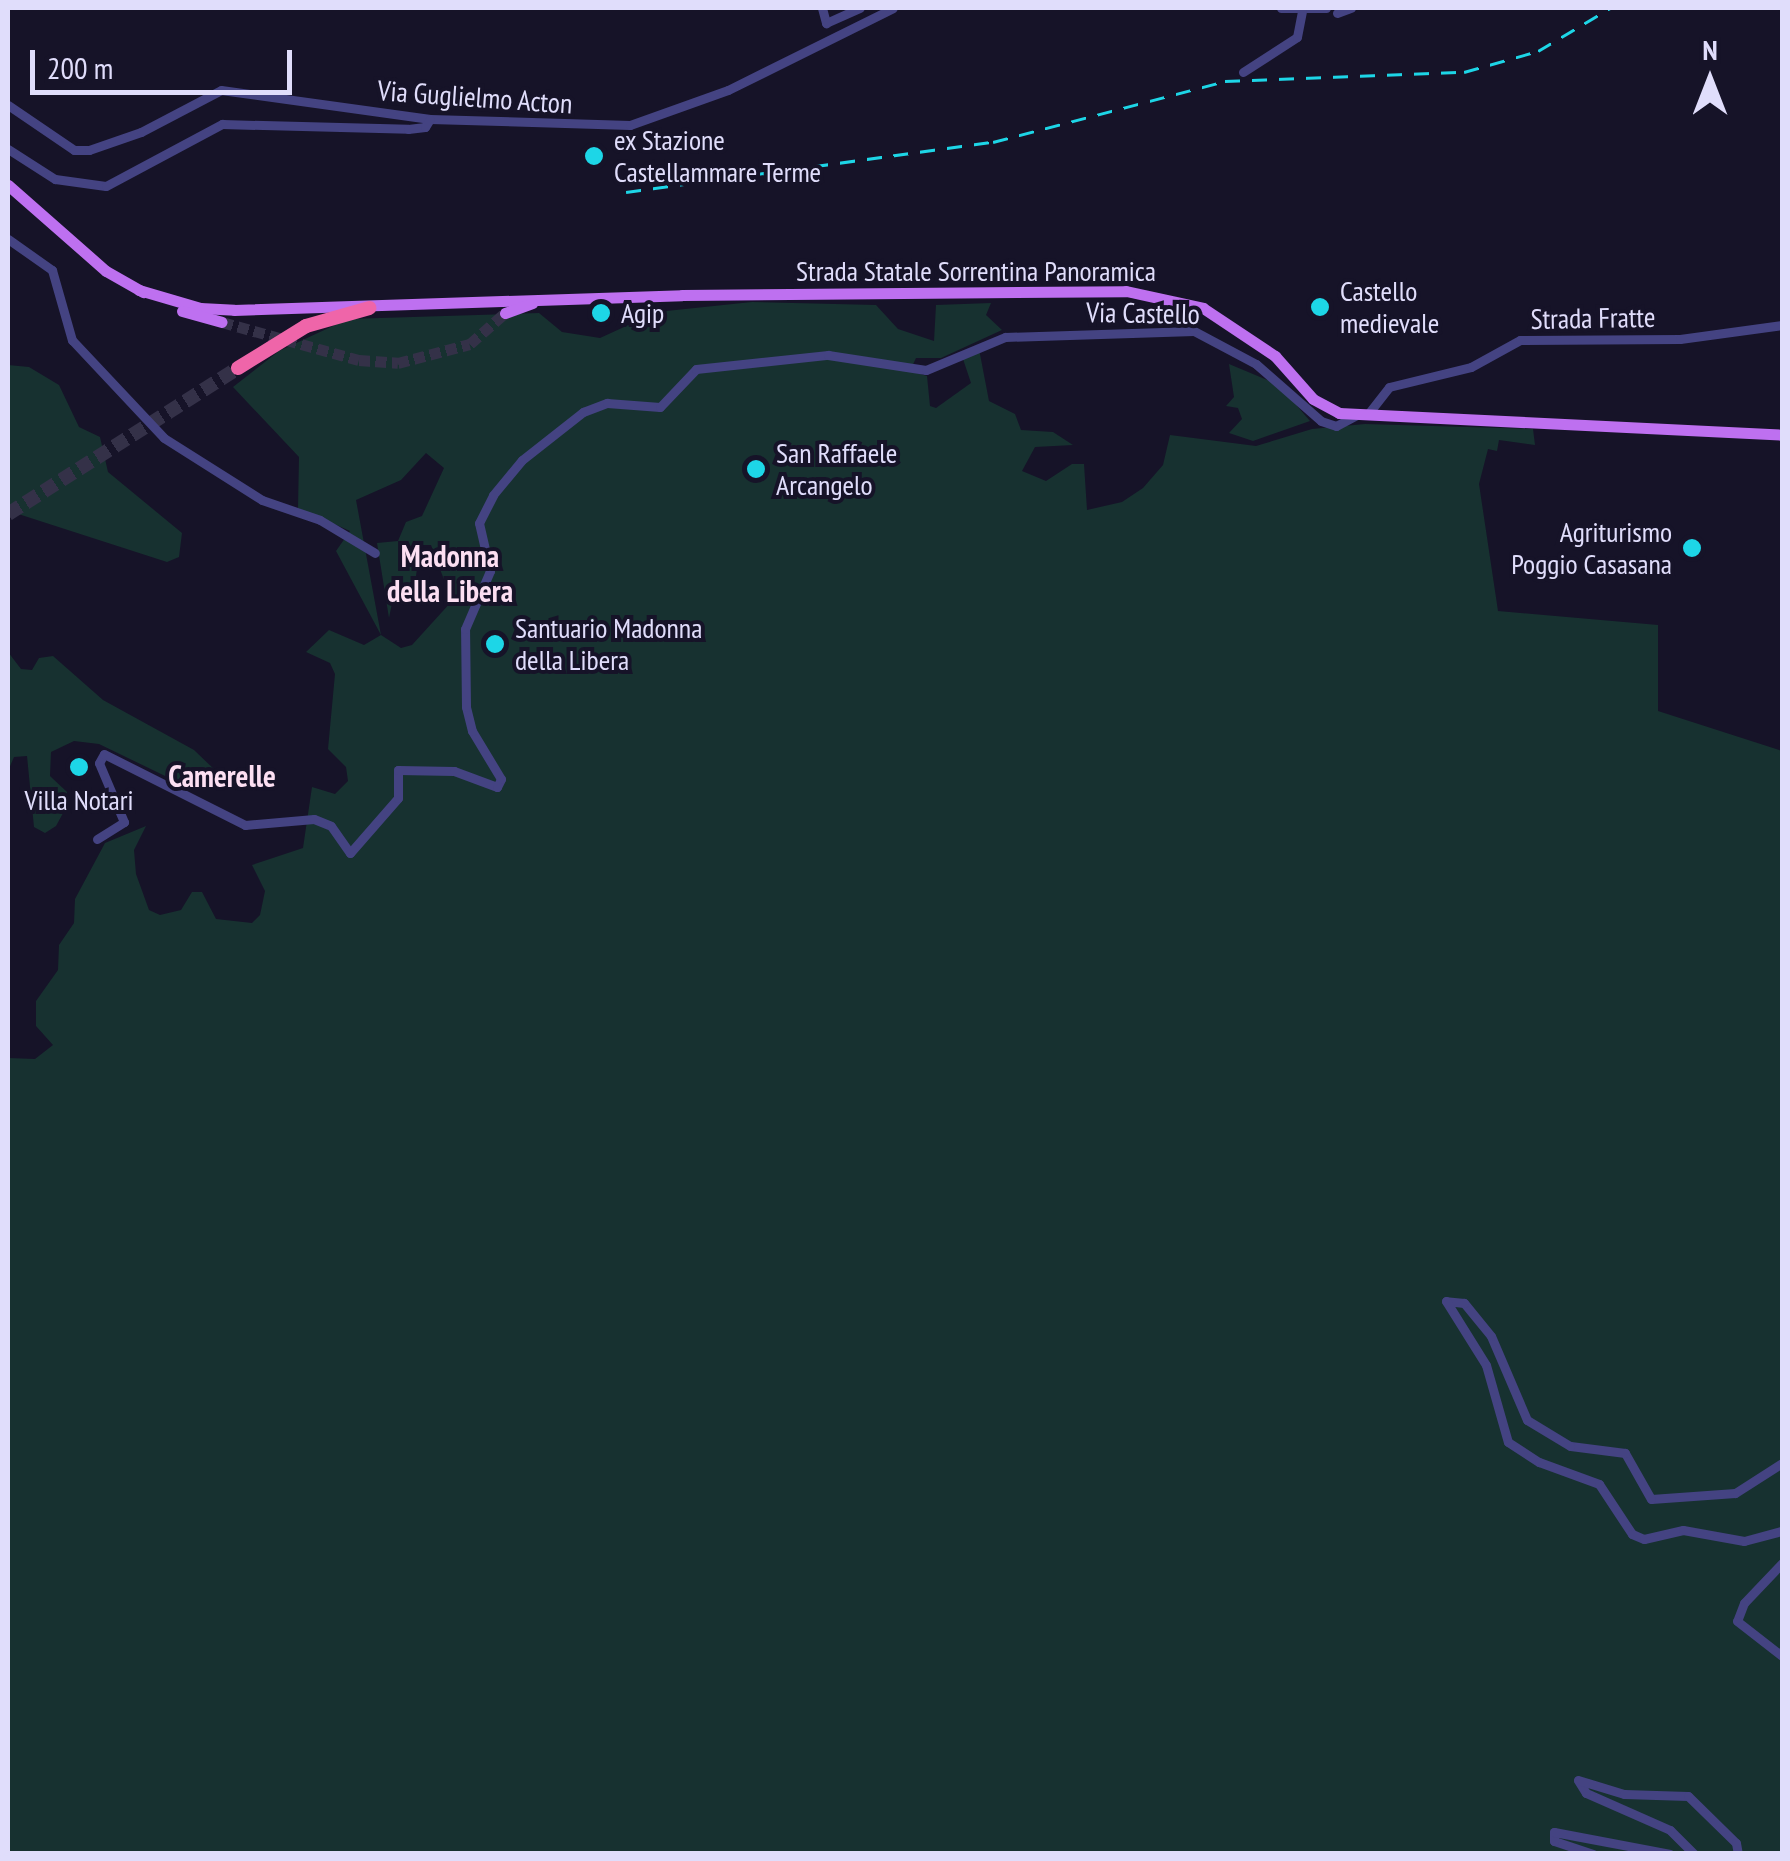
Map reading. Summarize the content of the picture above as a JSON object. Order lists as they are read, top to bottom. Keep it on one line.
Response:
{"streets":{"main road":["Strada Statale Sorrentina Panoramica"],"street":["Via Guglielmo Acton","Via Castello","Strada Fratte"]},"crossings":[["Strada Statale Sorrentina Panoramica","Strada Fratte"],["Via Castello","Strada Fratte"]],"districts":["Madonna della Libera","Camerelle"],"places":["ex Stazione Castellammare Terme","Castello medievale","Agip","San Raffaele Arcangelo","Agriturismo Poggio Casasana","Santuario Madonna della Libera","Villa Notari"],"scale_bar":"200 m","north":"top"}
